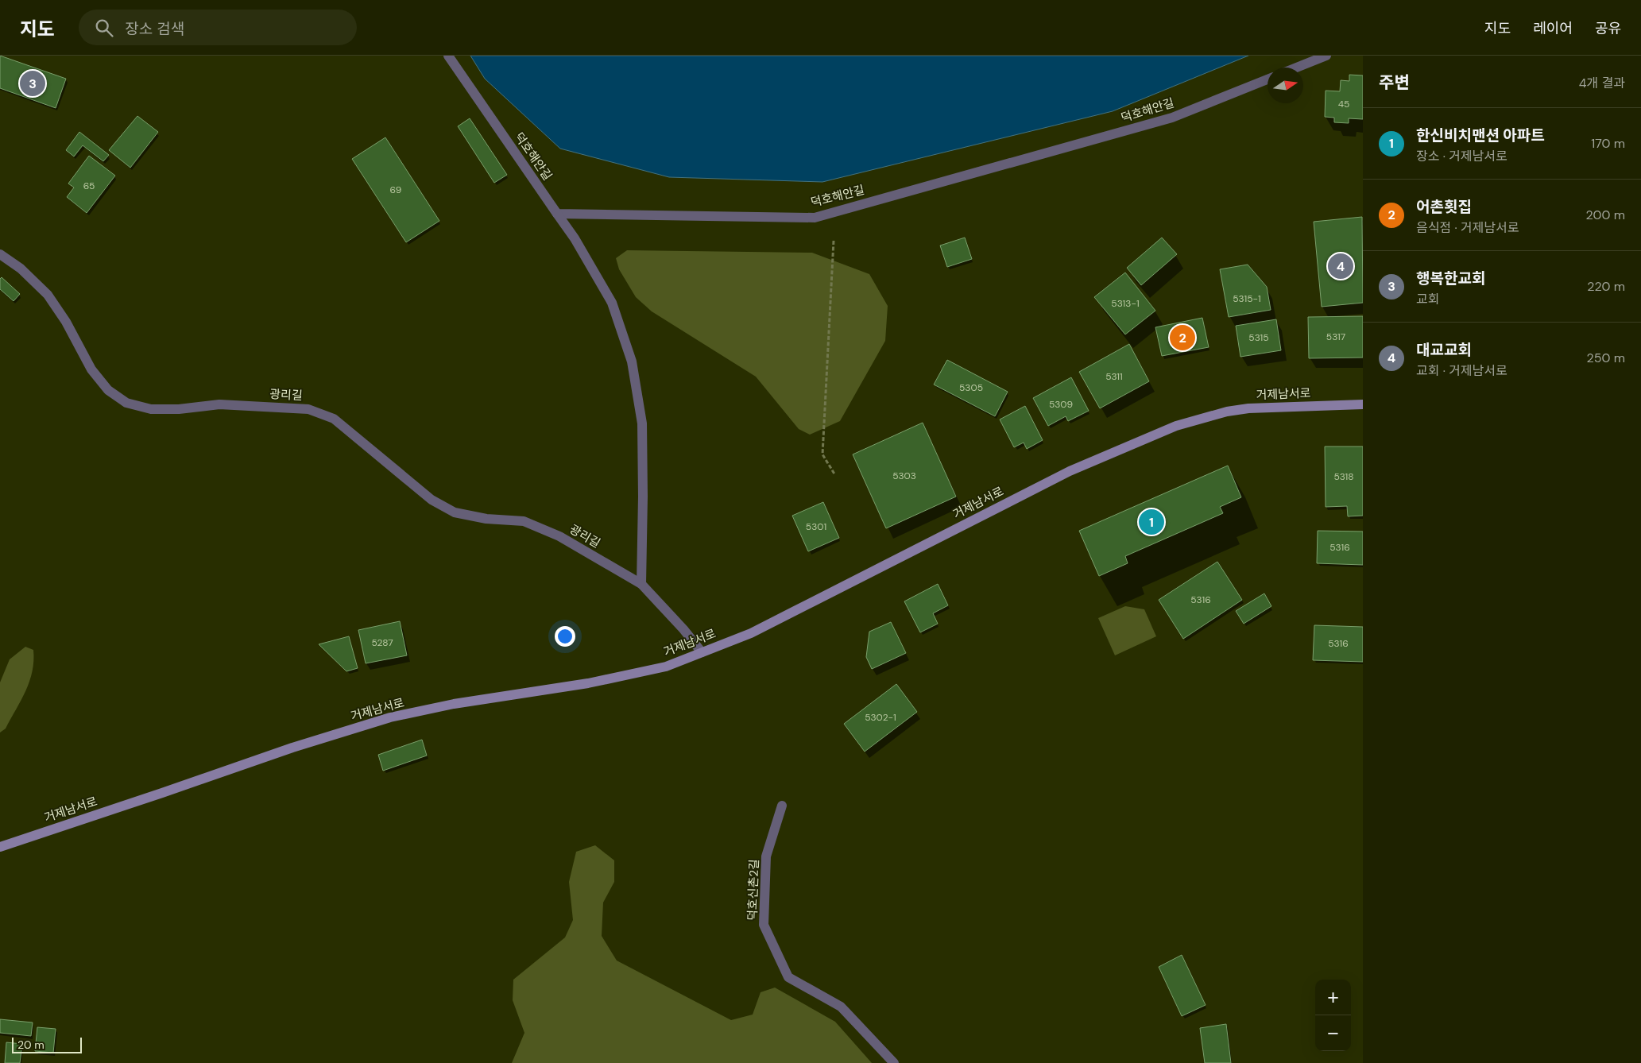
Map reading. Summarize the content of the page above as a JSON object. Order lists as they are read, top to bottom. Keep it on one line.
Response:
{"streets":{"main road":["거제남서로"],"street":["덕호해안길","광리길","덕호신촌2길"]},"crossings":[["거제남서로","광리길"]],"house_numbers":["45","65","69","5315-1","5313-1","5317","5315","5311","5305","5309","5303","5318","5301","5316","5316","5287","5316","5302-1"],"scale_bar":"20 m","north":"right","page":{"header":"지도","search":"장소 검색","nav":["지도","레이어","공유"],"heading":["주변","4개 결과"],"pins":["3","4","2","1"],"list":[{"mark":"1","name":"한신비치맨션 아파트","note":"장소 · 거제남서로","value":"170 m"},{"mark":"2","name":"어촌횟집","note":"음식점 · 거제남서로","value":"200 m"},{"mark":"3","name":"행복한교회","note":"교회","value":"220 m"},{"mark":"4","name":"대교교회","note":"교회 · 거제남서로","value":"250 m"}],"map_buttons":["+","−"],"scale":"20 m"}}
